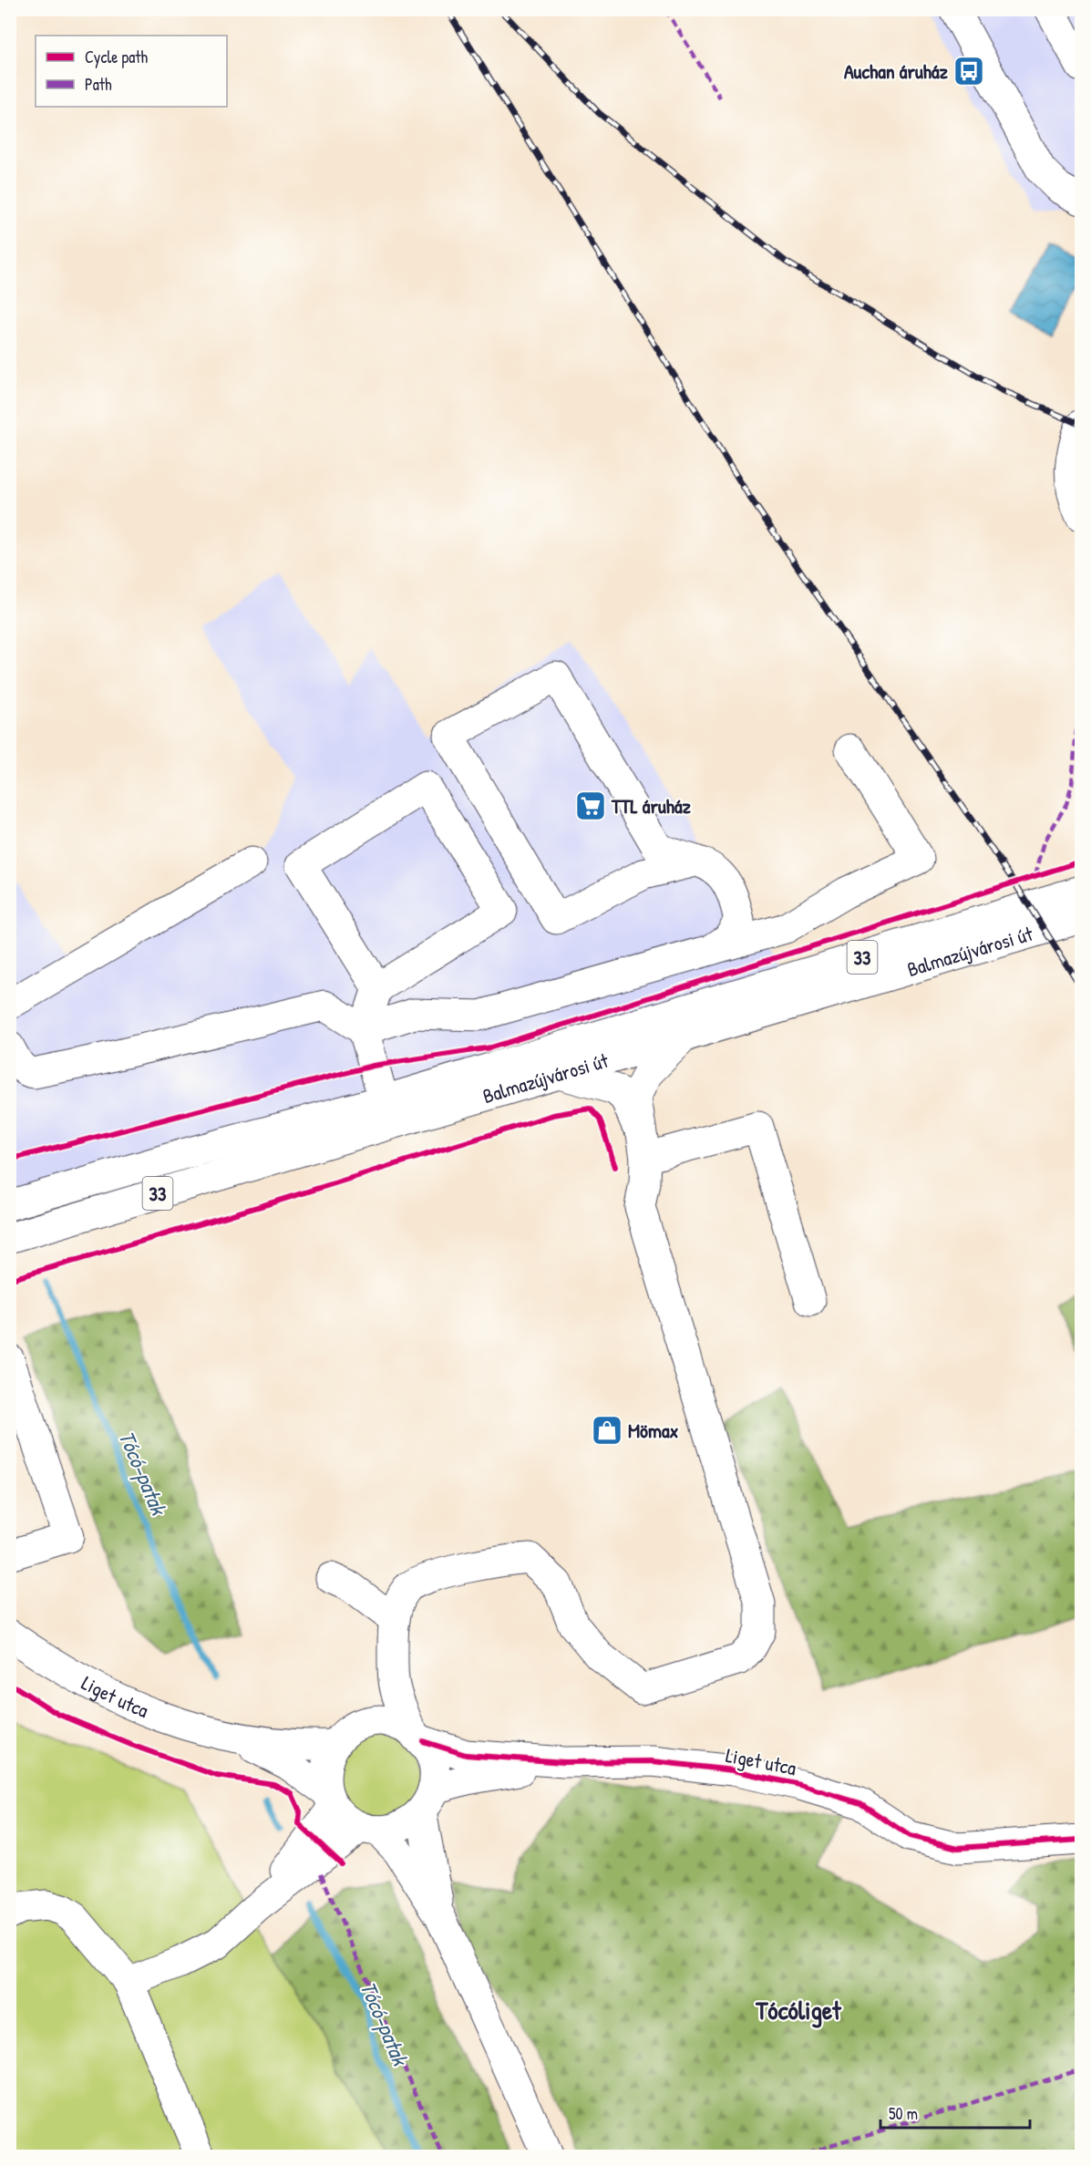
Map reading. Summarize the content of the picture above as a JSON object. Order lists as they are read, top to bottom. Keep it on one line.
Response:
{"streets":{"street":["Balmazújvárosi út","33","Liget utca"]},"districts":["Tócóliget"],"water":["Tócó-patak"],"places":{"bus stop":["Auchan áruház"],"supermarket":["TTL áruház"],"shop":["Mömax"]},"legend":["Cycle path","Path"],"scale_bar":"50 m"}
